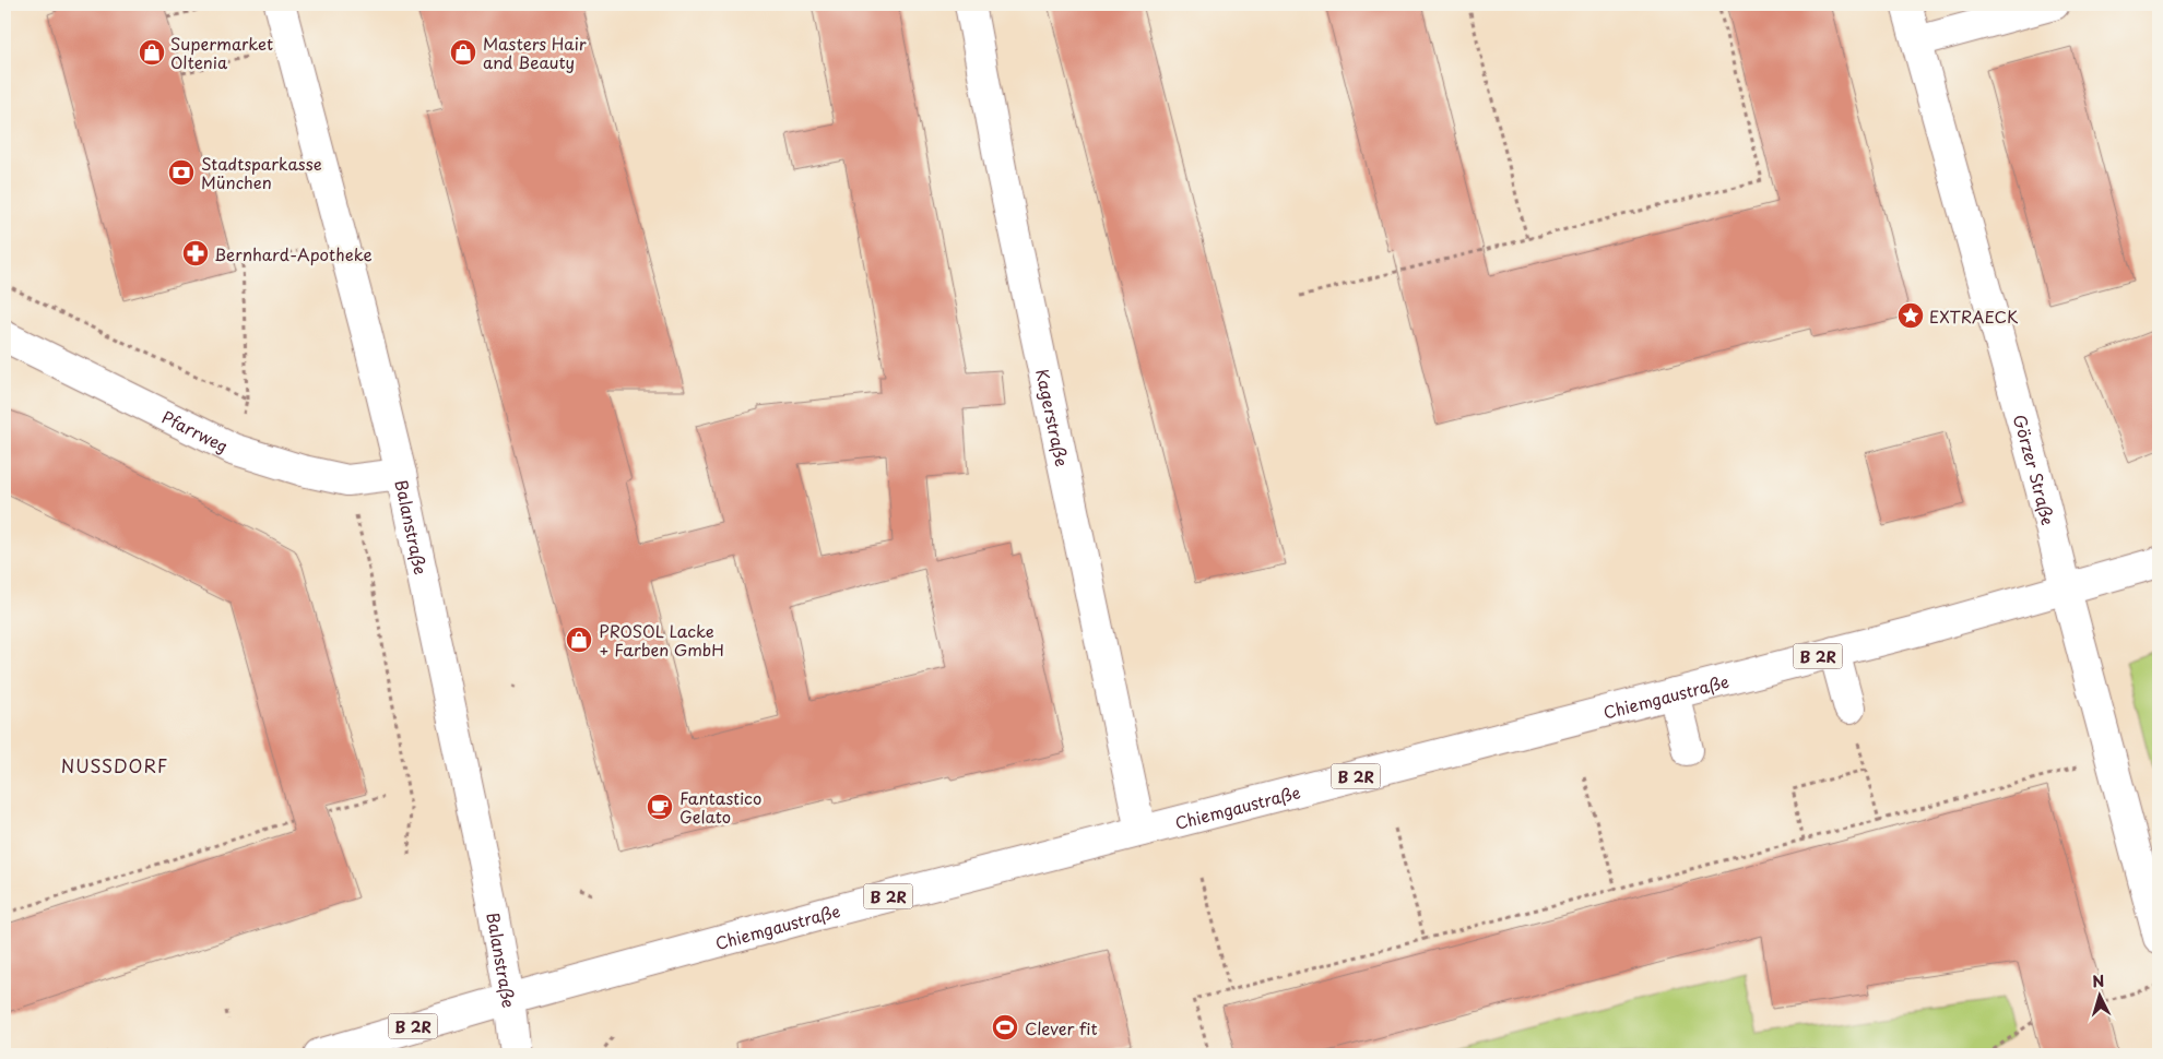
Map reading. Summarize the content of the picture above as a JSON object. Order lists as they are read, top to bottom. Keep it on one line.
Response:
{"streets":{"street":["Kagerstraße","Pfarrweg","Görzer Straße","Balanstraße","B 2R","Chiemgaustraße"]},"crossings":[["Kagerstraße","Chiemgaustraße"],["Pfarrweg","Balanstraße"],["Görzer Straße","Chiemgaustraße"],["Balanstraße","Chiemgaustraße"]],"districts":["NUSSDORF"],"places":{"shop":["Supermarket Oltenia","Masters Hair and Beauty","PROSOL Lacke + Farben GmbH"],"bank":["Stadtsparkasse München"],"pharmacy":["Bernhard-Apotheke"],"place":["EXTRAECK"],"cafe":["Fantastico Gelato"],"sports":["Clever fit"]},"north":"top"}
